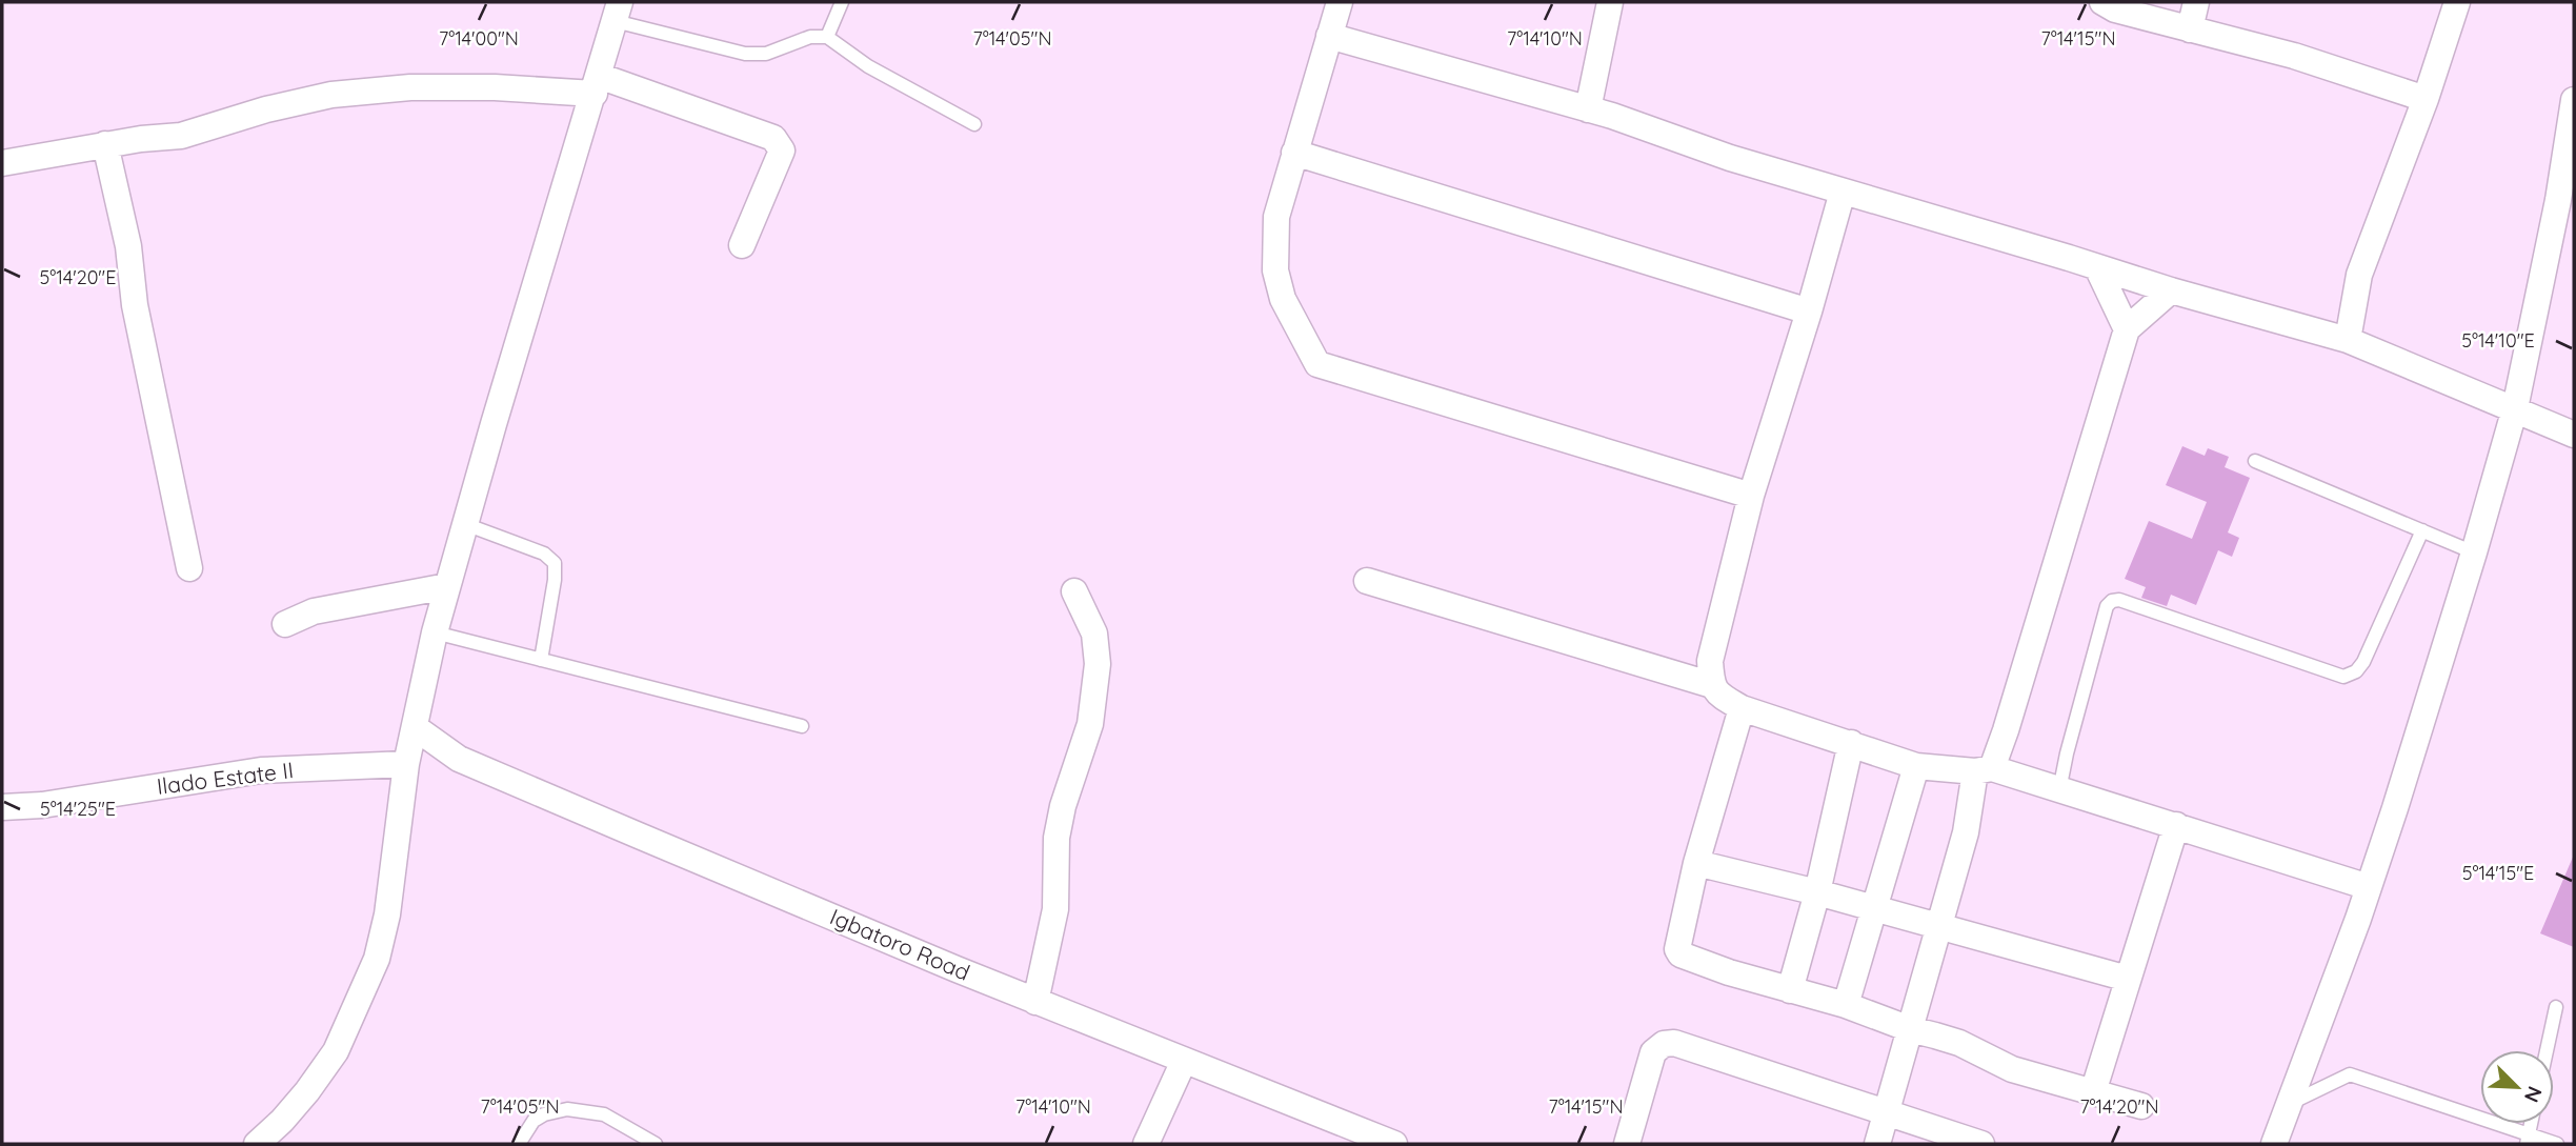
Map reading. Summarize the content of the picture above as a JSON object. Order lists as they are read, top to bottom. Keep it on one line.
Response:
{"streets":{"street":["Ilado Estate II","Igbatoro Road"]},"north":"bottom right","coordinates":["7°14'05\"N","7°14'10\"N","7°14'15\"N","7°14'00\"N","5°14'20\"E","5°14'10\"E","5°14'25\"E","5°14'15\"E","7°14'20\"N"]}
